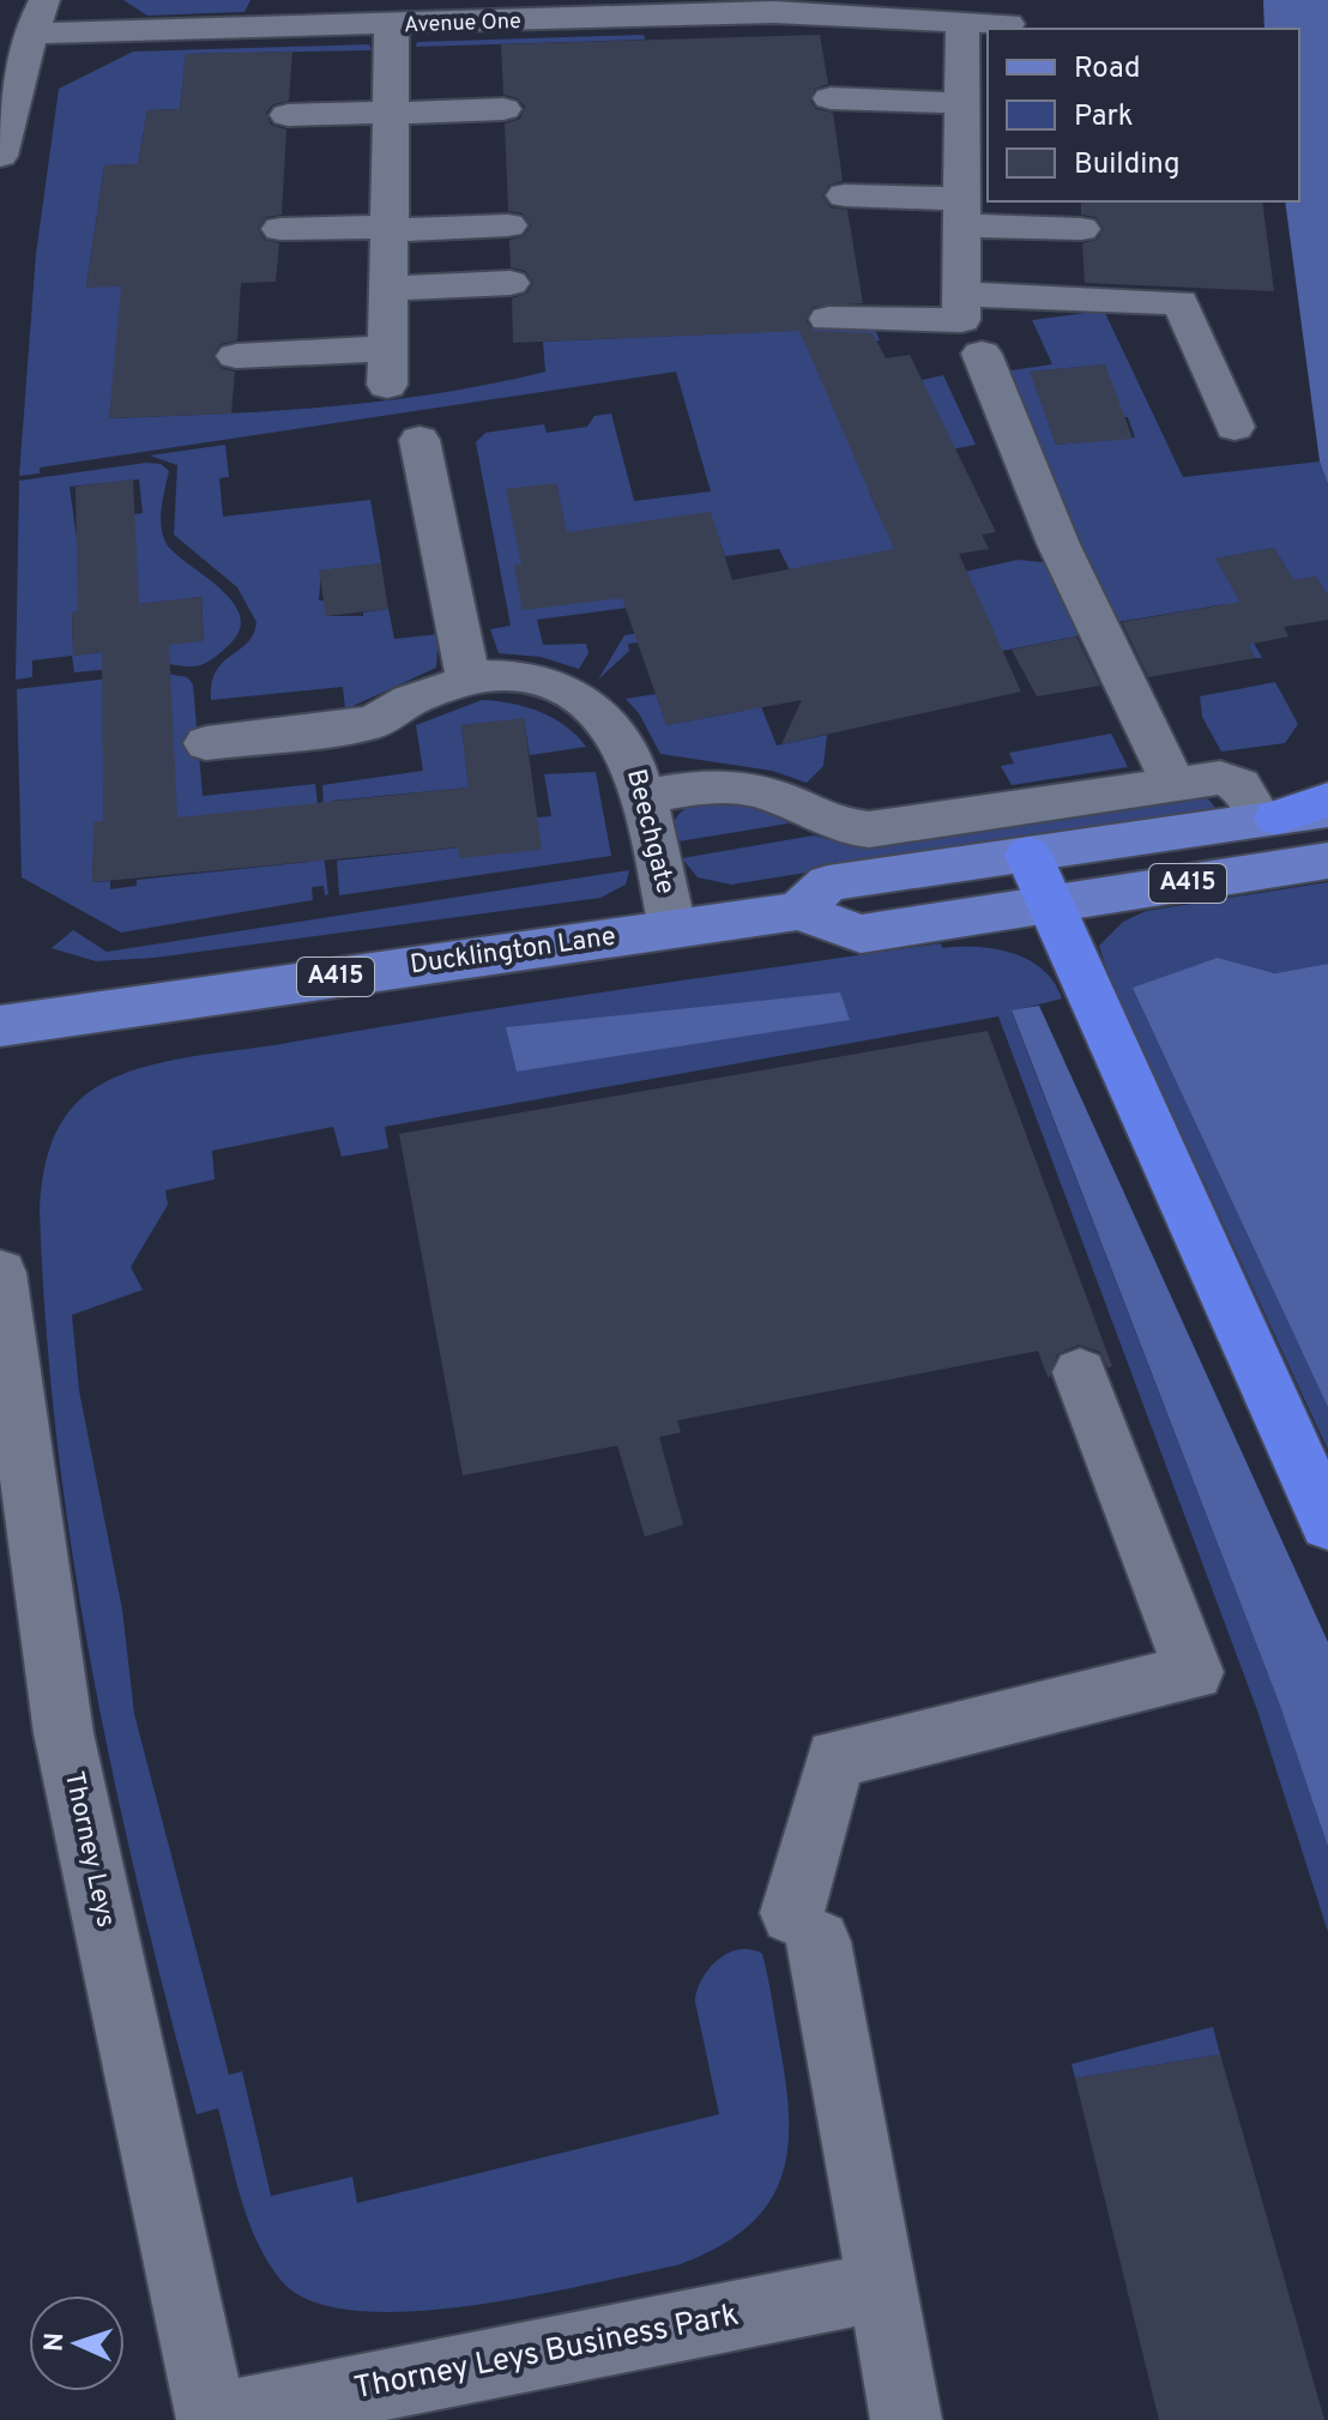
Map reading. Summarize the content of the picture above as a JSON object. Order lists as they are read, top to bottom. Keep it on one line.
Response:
{"streets":{"main road":["A415","Ducklington Lane"],"street":["Avenue One","Beechgate","Thorney Leys","Thorney Leys Business Park"]},"crossings":[["Beechgate","Ducklington Lane"],["A415","Ducklington Lane"],["Thorney Leys","Thorney Leys Business Park"]],"legend":["Road","Park","Building"],"north":"left"}
